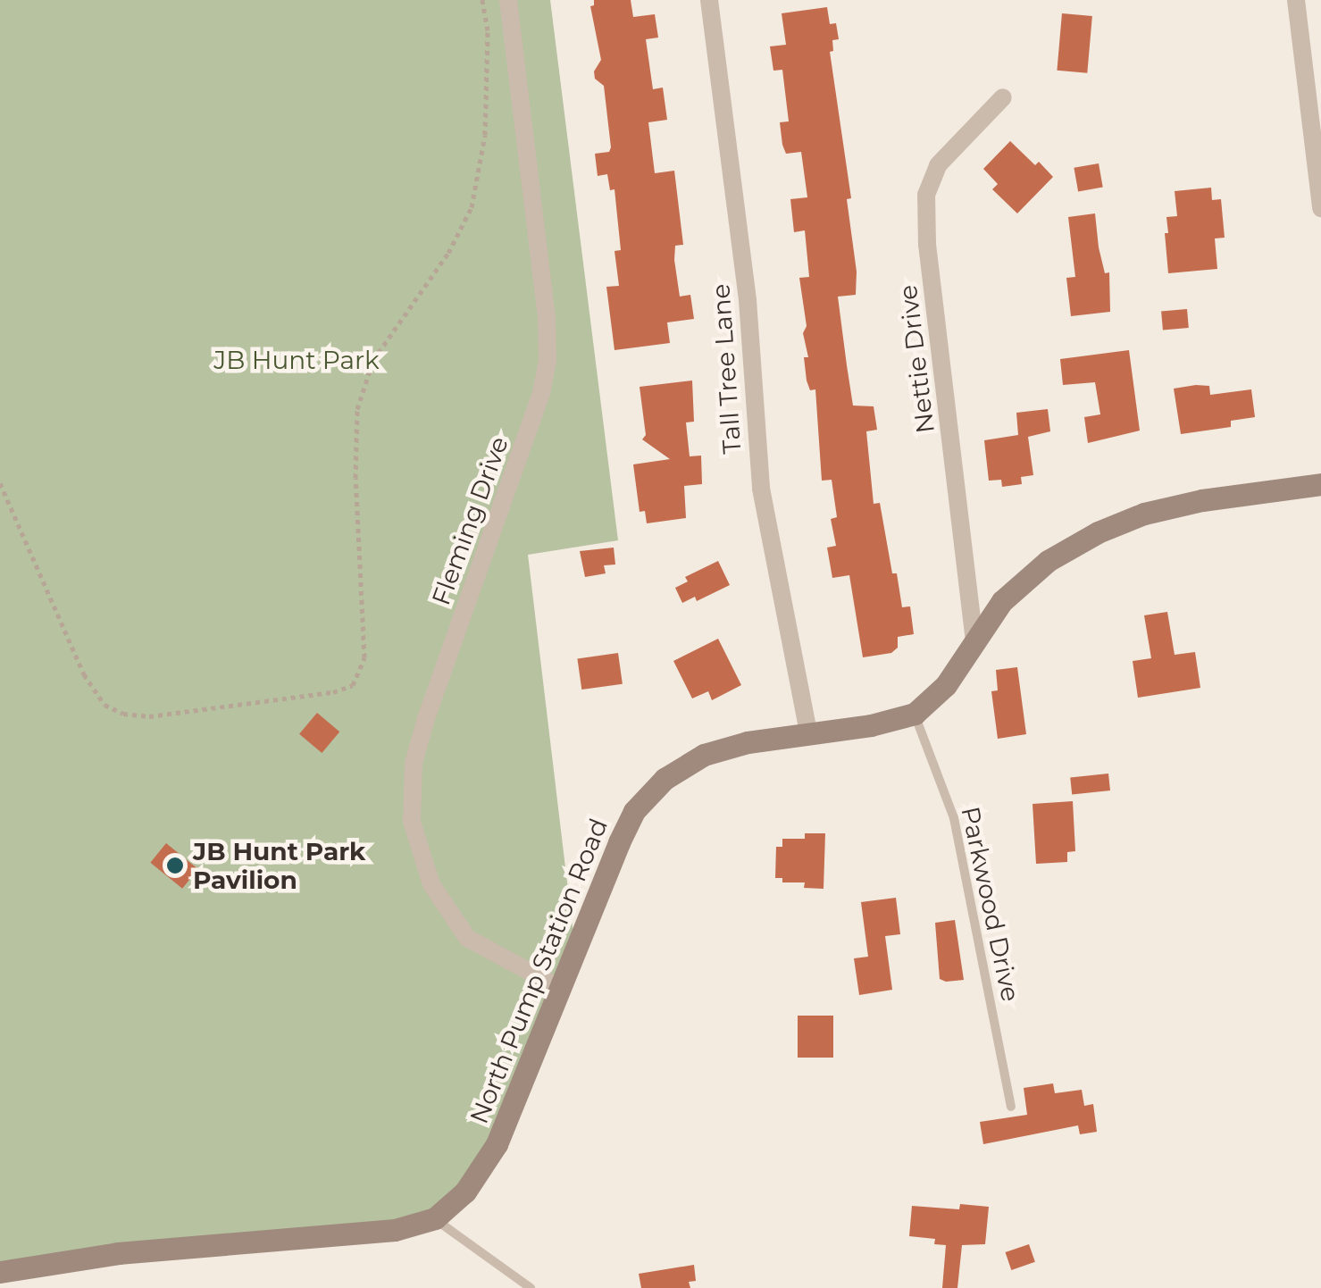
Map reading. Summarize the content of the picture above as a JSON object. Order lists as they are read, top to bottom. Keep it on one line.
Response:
{"streets":{"street":["Nettie Drive","Tall Tree Lane","Fleming Drive","North Pump Station Road"],"lane":["Parkwood Drive"]},"crossings":[["Nettie Drive","North Pump Station Road"],["Tall Tree Lane","North Pump Station Road"],["Fleming Drive","North Pump Station Road"],["Parkwood Drive","North Pump Station Road"]],"parks":["JB Hunt Park"],"places":["JB Hunt Park Pavilion"]}
